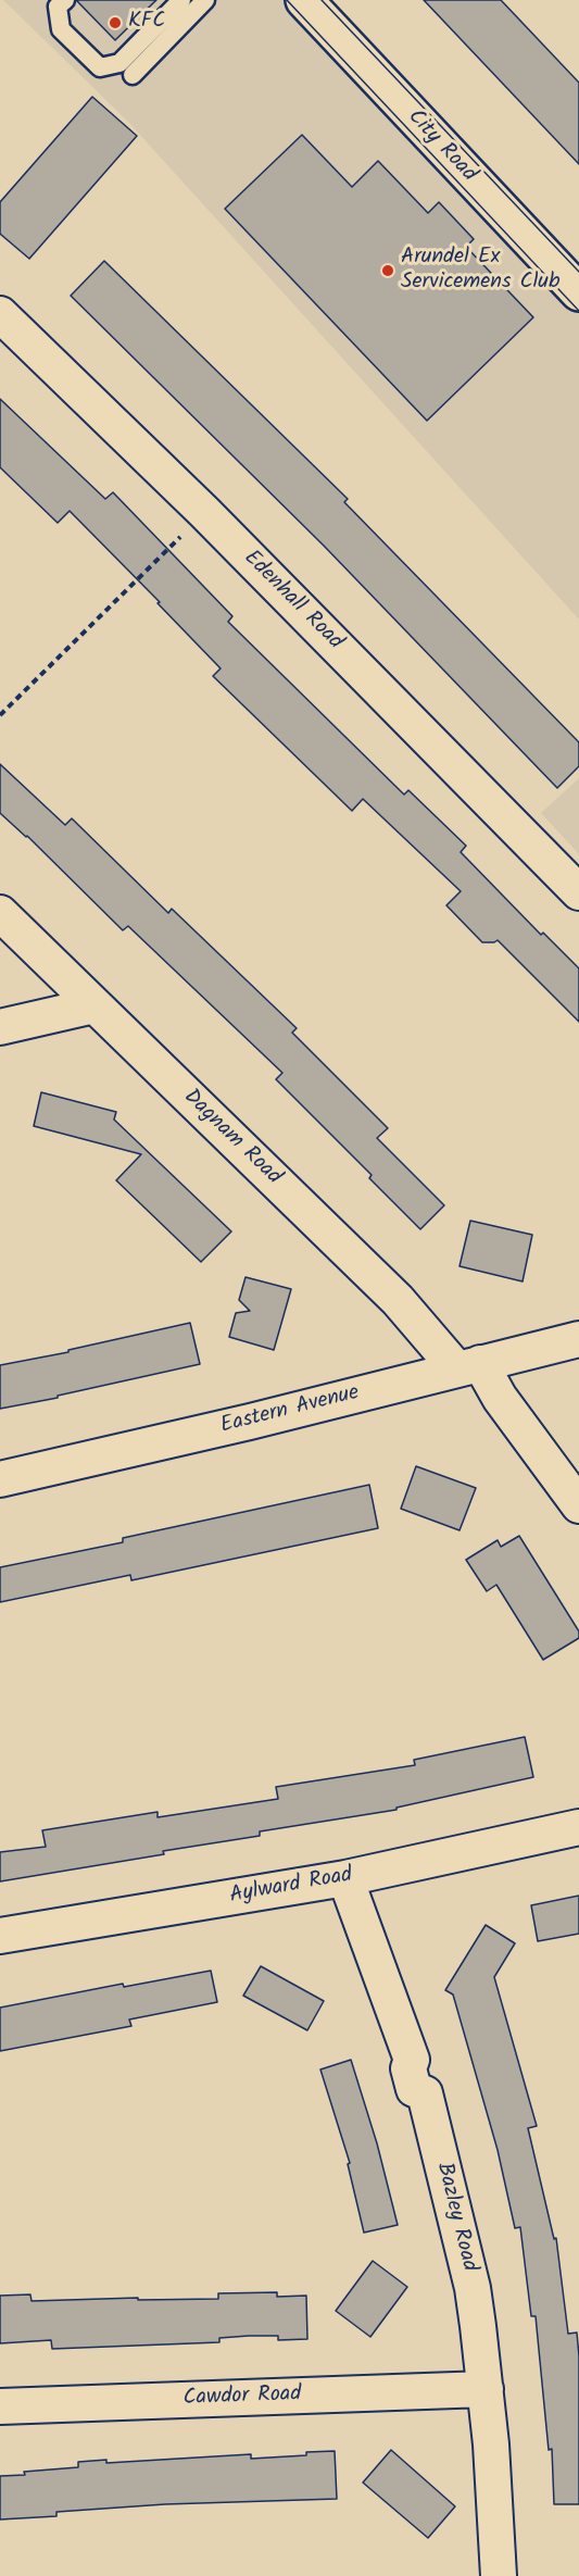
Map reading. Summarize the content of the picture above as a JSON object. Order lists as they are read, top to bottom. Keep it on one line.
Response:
{"streets":{"main road":["City Road"],"street":["Edenhall Road","Dagnam Road","Eastern Avenue","Aylward Road","Bazley Road","Cawdor Road"]},"crossings":[["Dagnam Road","Eastern Avenue"],["Aylward Road","Bazley Road"],["Bazley Road","Cawdor Road"]],"places":["KFC","Arundel Ex Servicemens Club"]}
